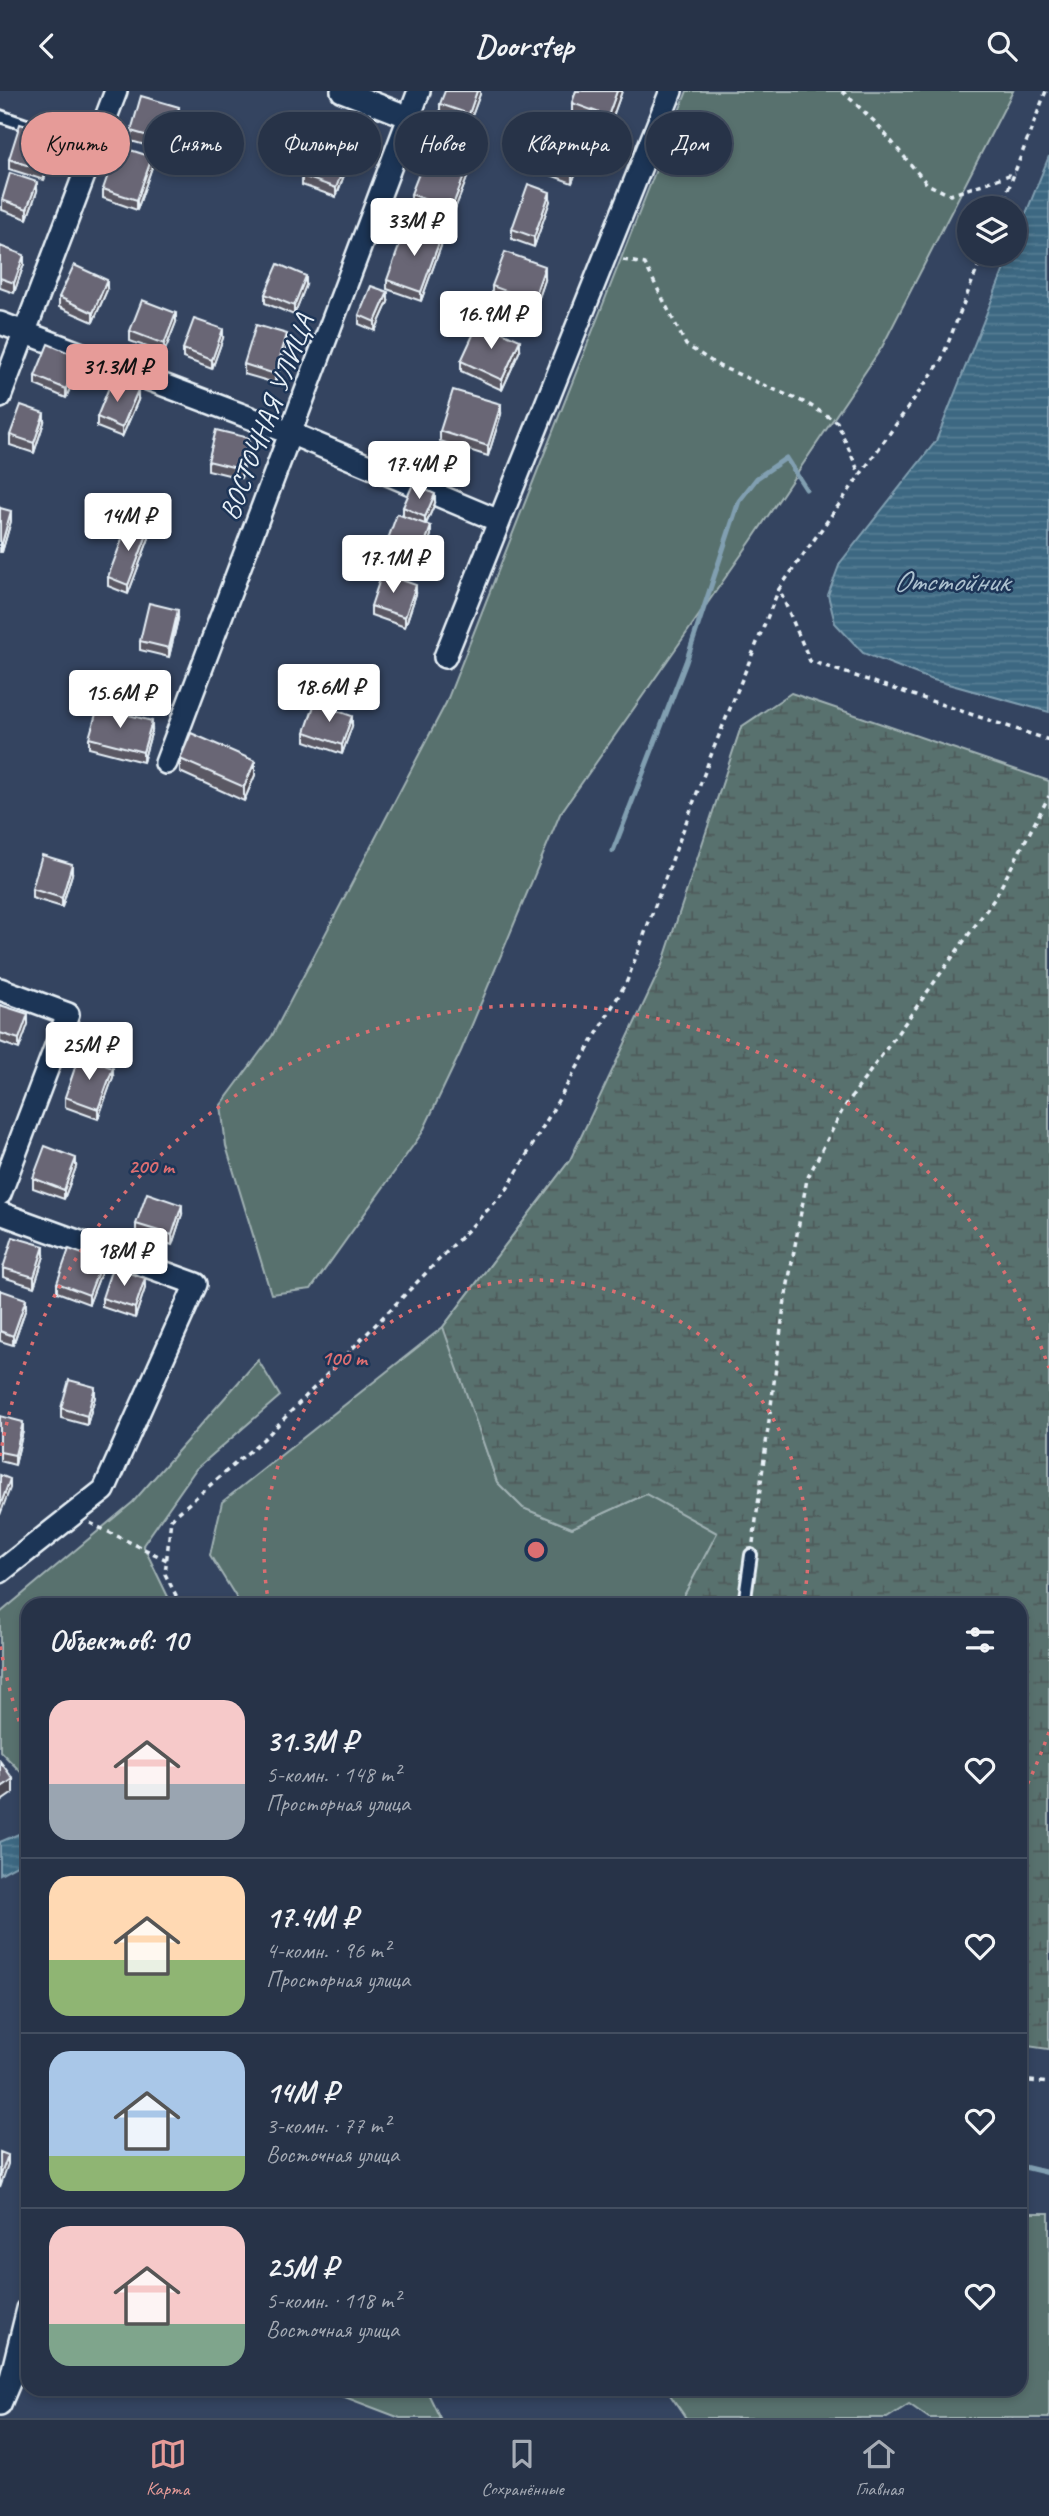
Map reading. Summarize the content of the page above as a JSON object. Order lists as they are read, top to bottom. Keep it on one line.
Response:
{"streets":{"street":["ВОСТОЧНАЯ УЛИЦА"]},"water":["Отстойник"],"page":{"header":"Doorstep","chip":["Купить","Снять","Фильтры","Новое","Квартира","Дом"],"price":["33M ₽","16.9M ₽","31.3M ₽","17.4M ₽","14M ₽","17.1M ₽","18.6M ₽","15.6M ₽","25M ₽","18M ₽"],"heading":"Объектов: 10","list":[{"name":"31.3M ₽","note":"5-комн. · 148 m² · Просторная улица"},{"name":"17.4M ₽","note":"4-комн. · 96 m² · Просторная улица"},{"name":"14M ₽","note":"3-комн. · 77 m² · Восточная улица"},{"name":"25M ₽","note":"5-комн. · 118 m² · Восточная улица"}],"tabs":["Карта","Сохранённые","Главная"]},"rings":["200 m","100 m"]}
